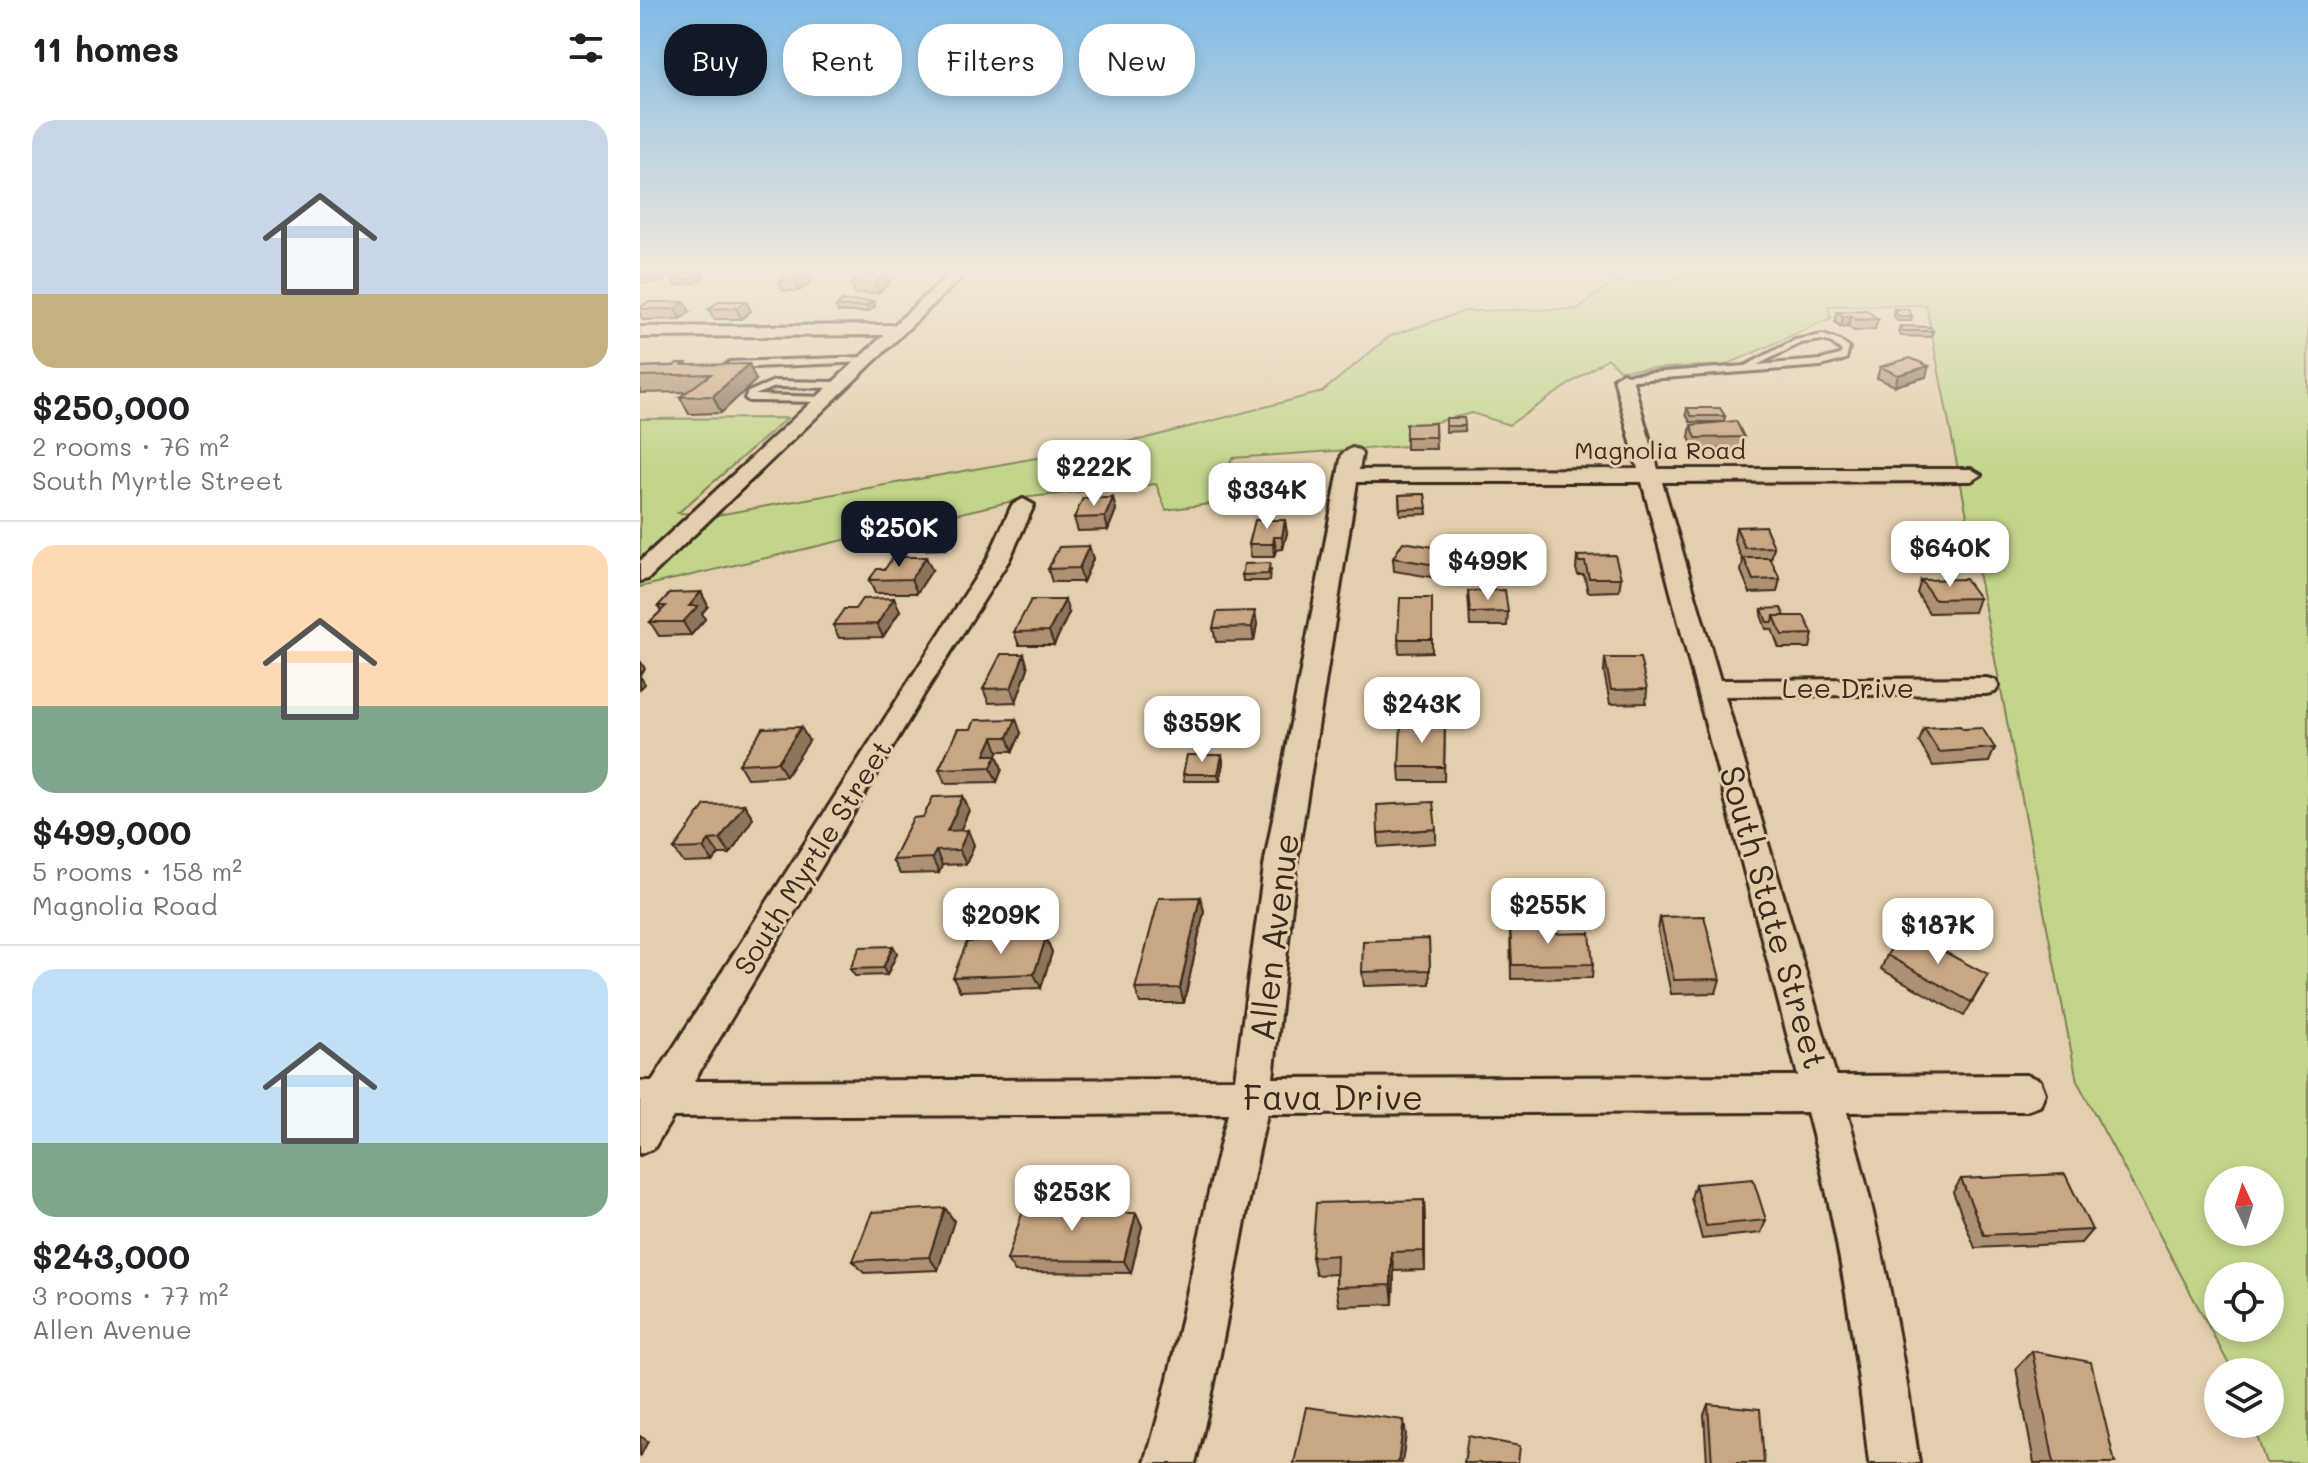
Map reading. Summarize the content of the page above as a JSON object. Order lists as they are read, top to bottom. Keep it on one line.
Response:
{"streets":{"street":["Magnolia Road","Lee Drive","South Myrtle Street","South State Street","Allen Avenue","Fava Drive"]},"crossings":[["Magnolia Road","South State Street"],["Magnolia Road","Allen Avenue"],["Lee Drive","South State Street"],["South Myrtle Street","Fava Drive"],["South State Street","Fava Drive"],["Allen Avenue","Fava Drive"]],"north":"top","page":{"heading":"11 homes","chip":["Buy","Rent","Filters","New"],"list":[{"name":"$250,000","note":"2 rooms · 76 m² · South Myrtle Street"},{"name":"$499,000","note":"5 rooms · 158 m² · Magnolia Road"},{"name":"$243,000","note":"3 rooms · 77 m² · Allen Avenue"}],"price":["$222K","$334K","$250K","$640K","$499K","$243K","$359K","$255K","$209K","$187K","$253K"]}}
